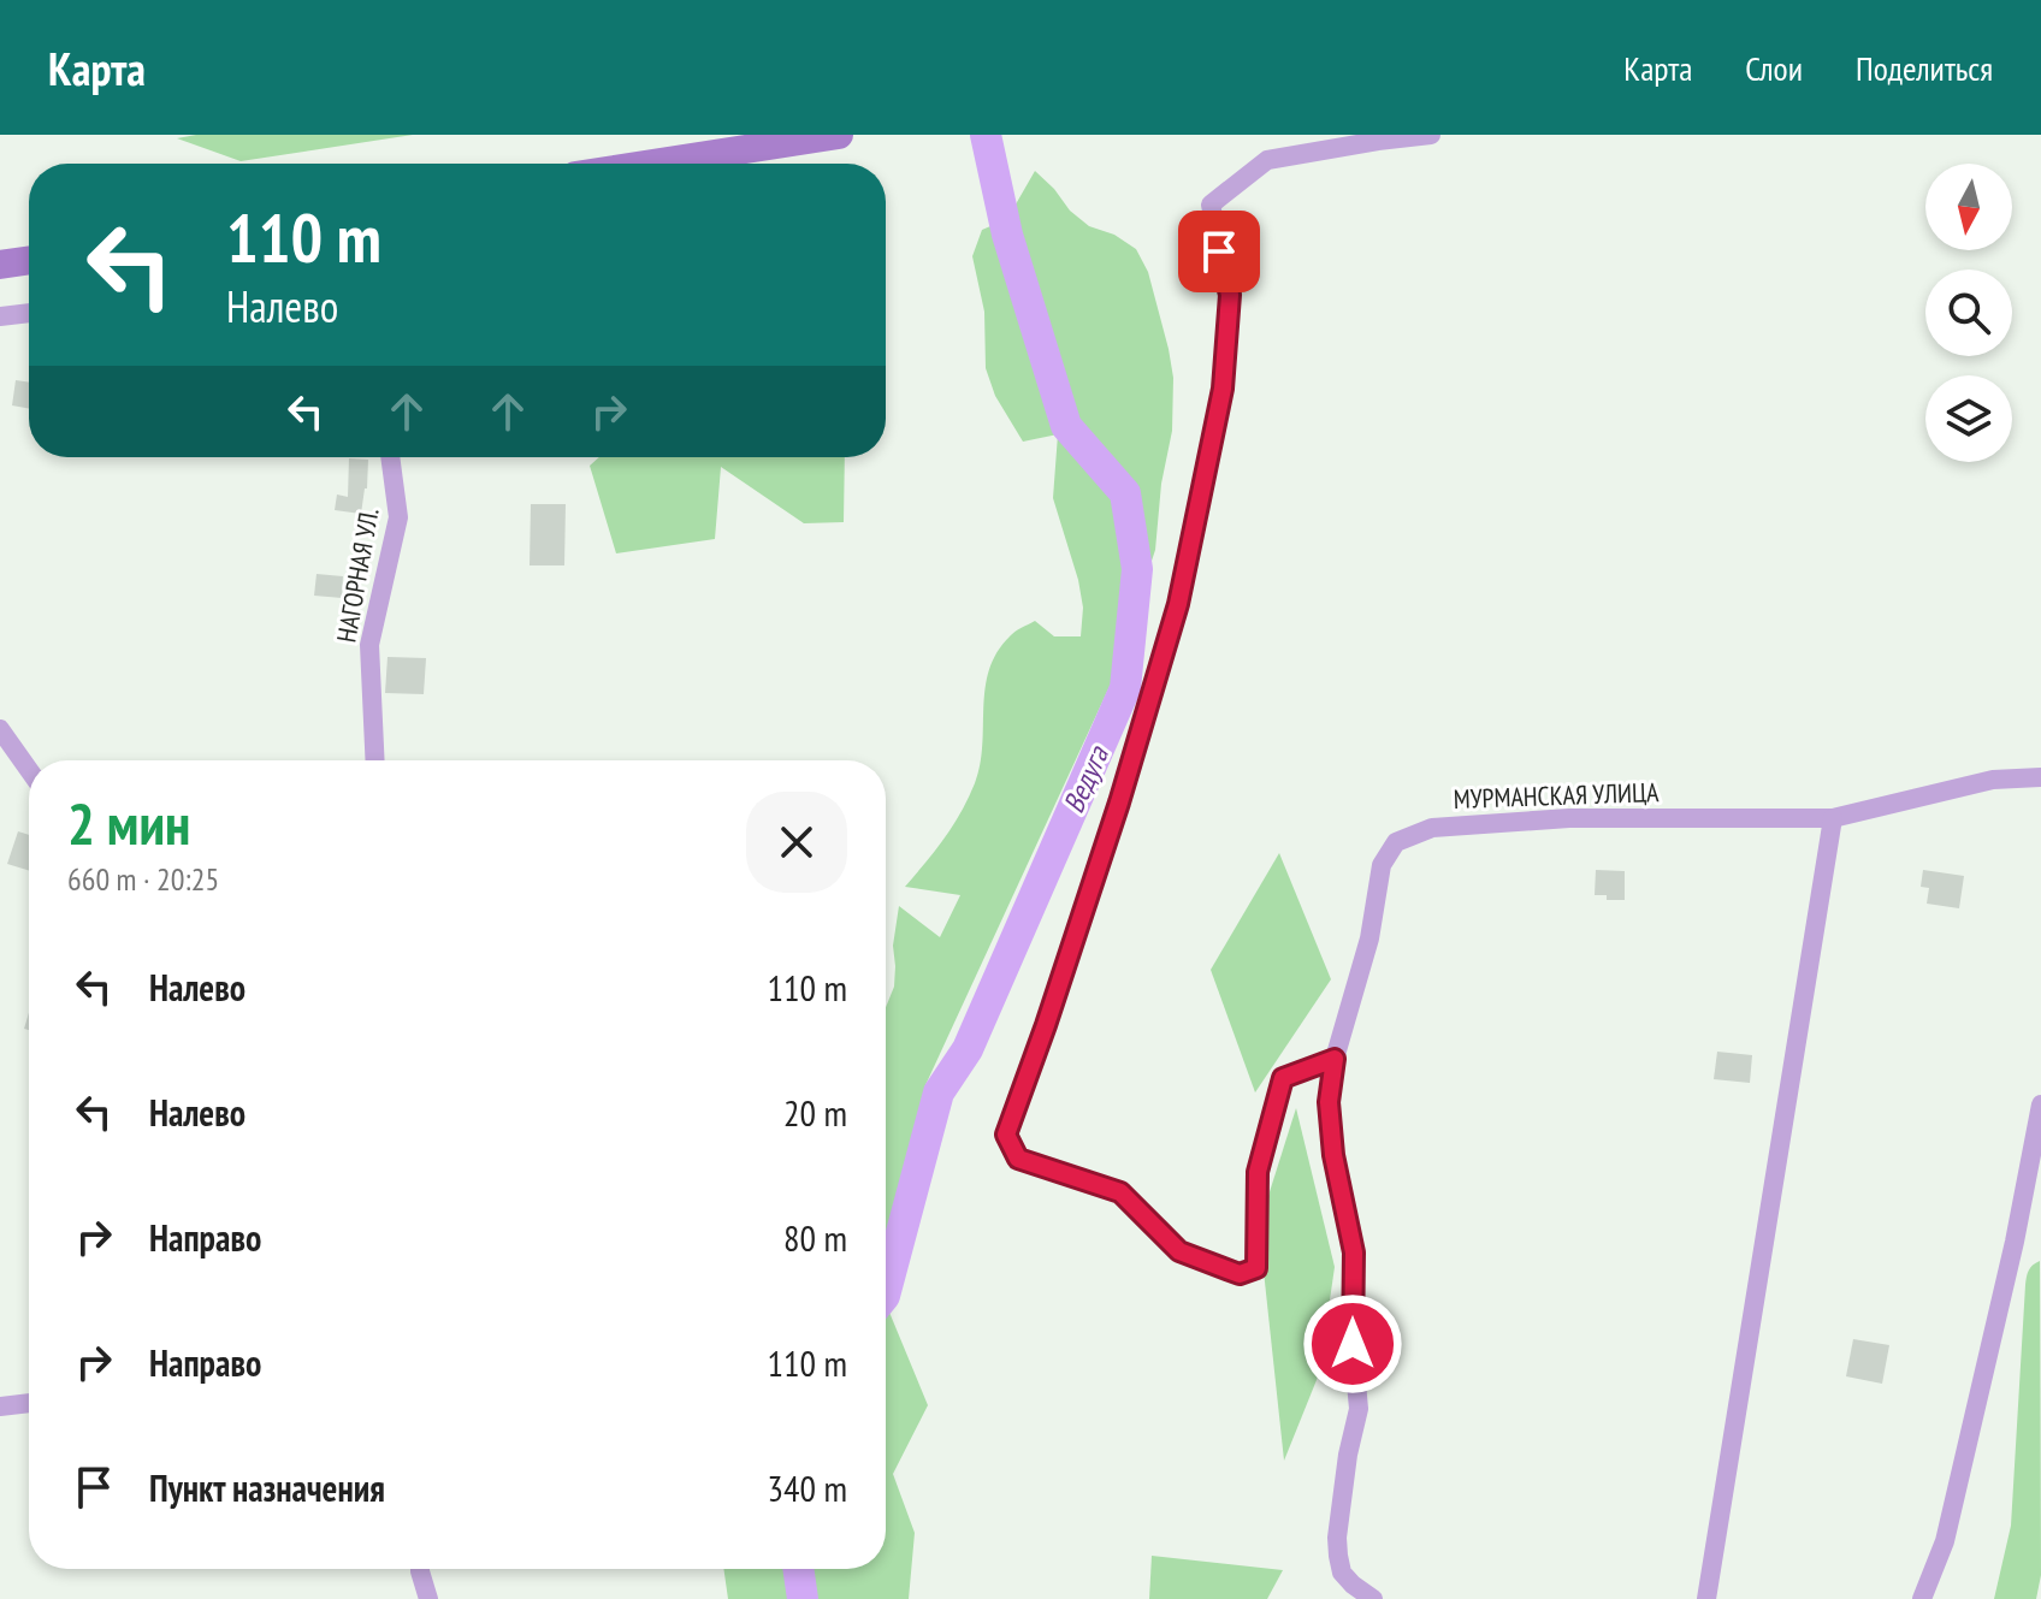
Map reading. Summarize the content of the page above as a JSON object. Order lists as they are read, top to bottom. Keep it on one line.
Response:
{"streets":{"street":["НАГОРНАЯ УЛ.","МУРМАНСКАЯ УЛИЦА"]},"water":["Ведуга"],"north":"bottom","page":{"header":"Карта","nav":["Карта","Слои","Поделиться"],"turn":["110 m","Налево"],"heading":["2 мин","660 m · 20:25"],"list":[{"name":"Налево","value":"110 m"},{"name":"Налево","value":"20 m"},{"name":"Направо","value":"80 m"},{"name":"Направо","value":"110 m"},{"name":"Пункт назначения","value":"340 m"}]}}
